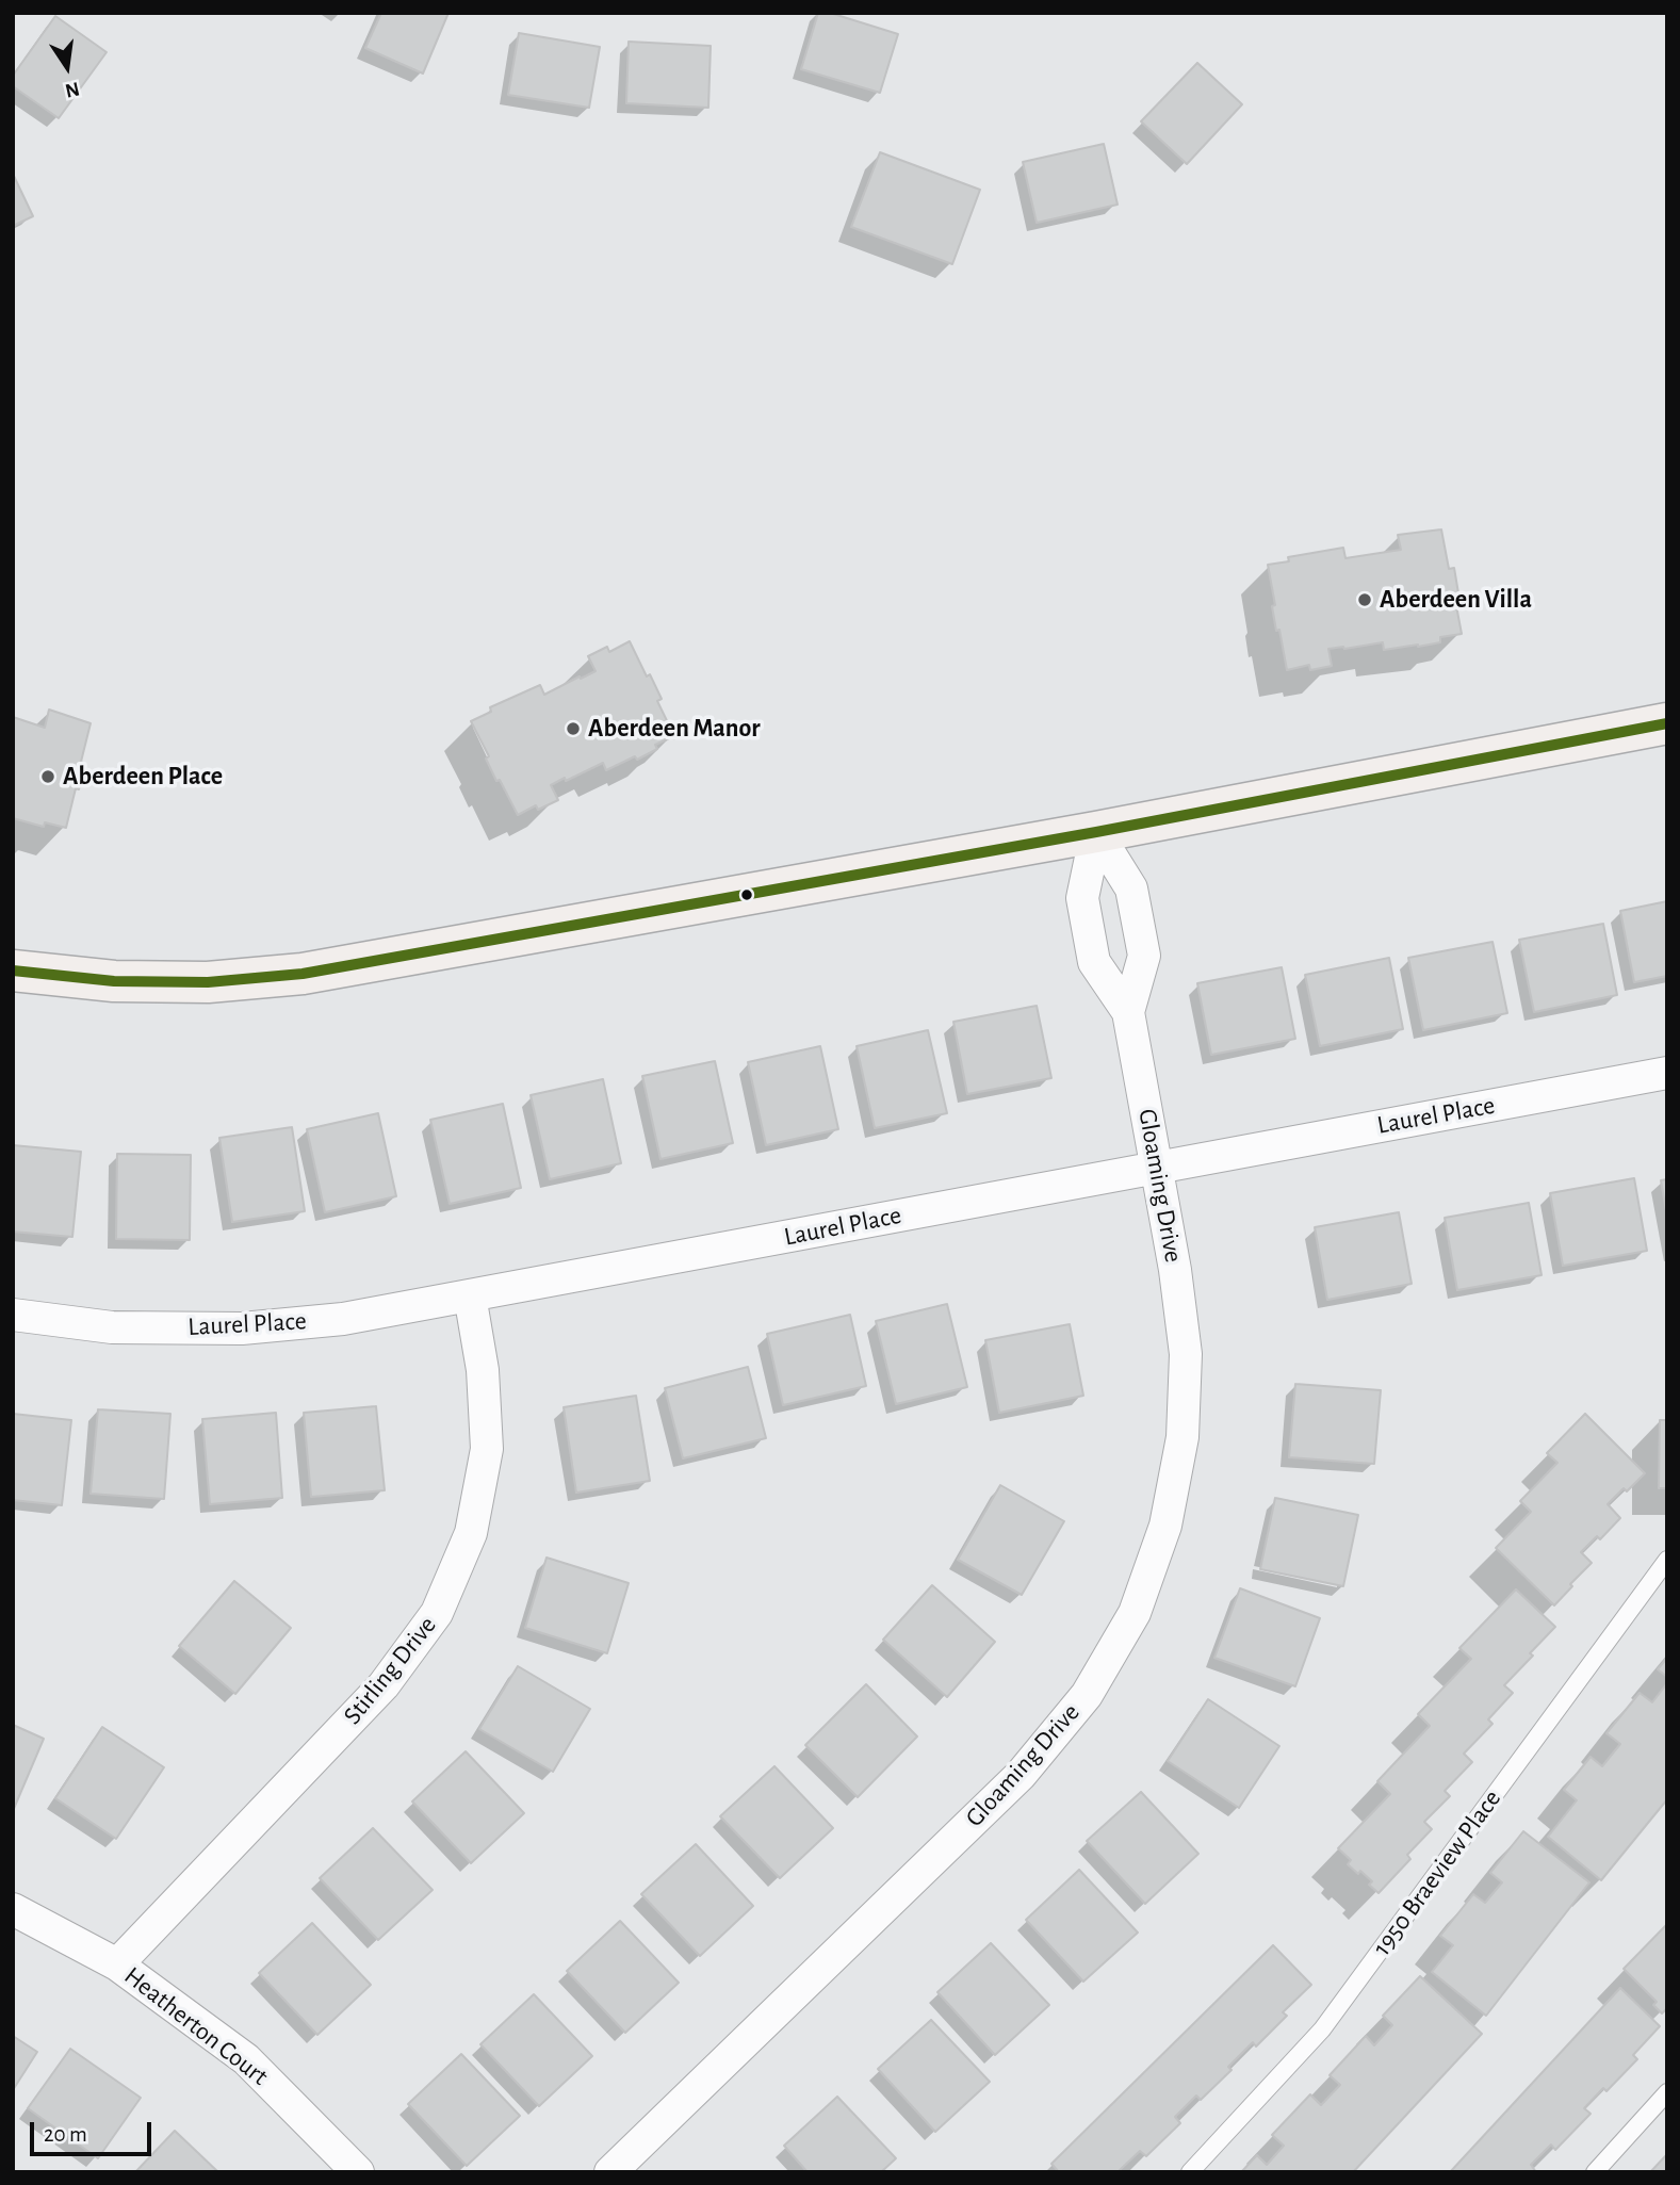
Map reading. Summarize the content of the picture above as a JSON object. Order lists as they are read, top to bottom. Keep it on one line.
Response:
{"streets":{"street":["Laurel Place","Gloaming Drive","Stirling Drive","Heatherton Court"],"lane":["1950 Braeview Place"]},"crossings":[["Laurel Place","Gloaming Drive"],["Laurel Place","Stirling Drive"],["Stirling Drive","Heatherton Court"]],"places":["Aberdeen Villa","Aberdeen Manor","Aberdeen Place"],"scale_bar":"20 m","north":"bottom"}
